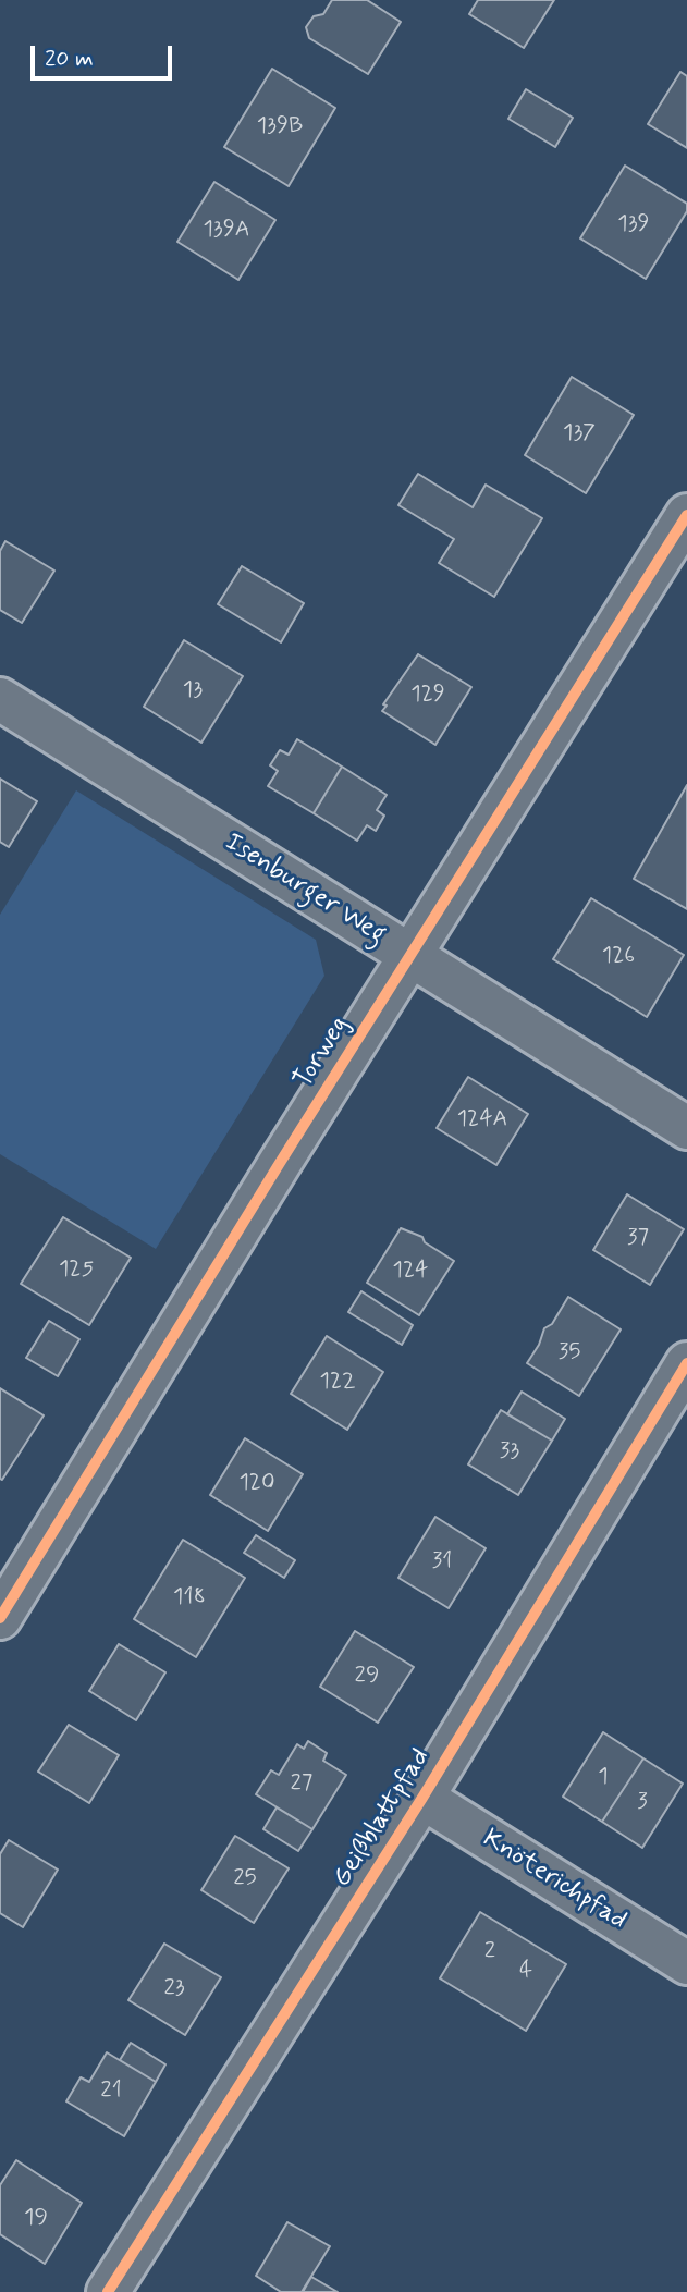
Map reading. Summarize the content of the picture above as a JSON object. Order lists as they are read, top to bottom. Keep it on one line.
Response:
{"streets":{"street":["Isenburger Weg","Torweg","Geißblattpfad","Knöterichpfad"]},"crossings":[["Isenburger Weg","Torweg"],["Geißblattpfad","Knöterichpfad"]],"house_numbers":["139B","139","139A","137","13","129","126","124A","37","125","124","35","122","33","120","31","118","29","1","27","3","25","2","4","23","21","19"],"scale_bar":"20 m"}
